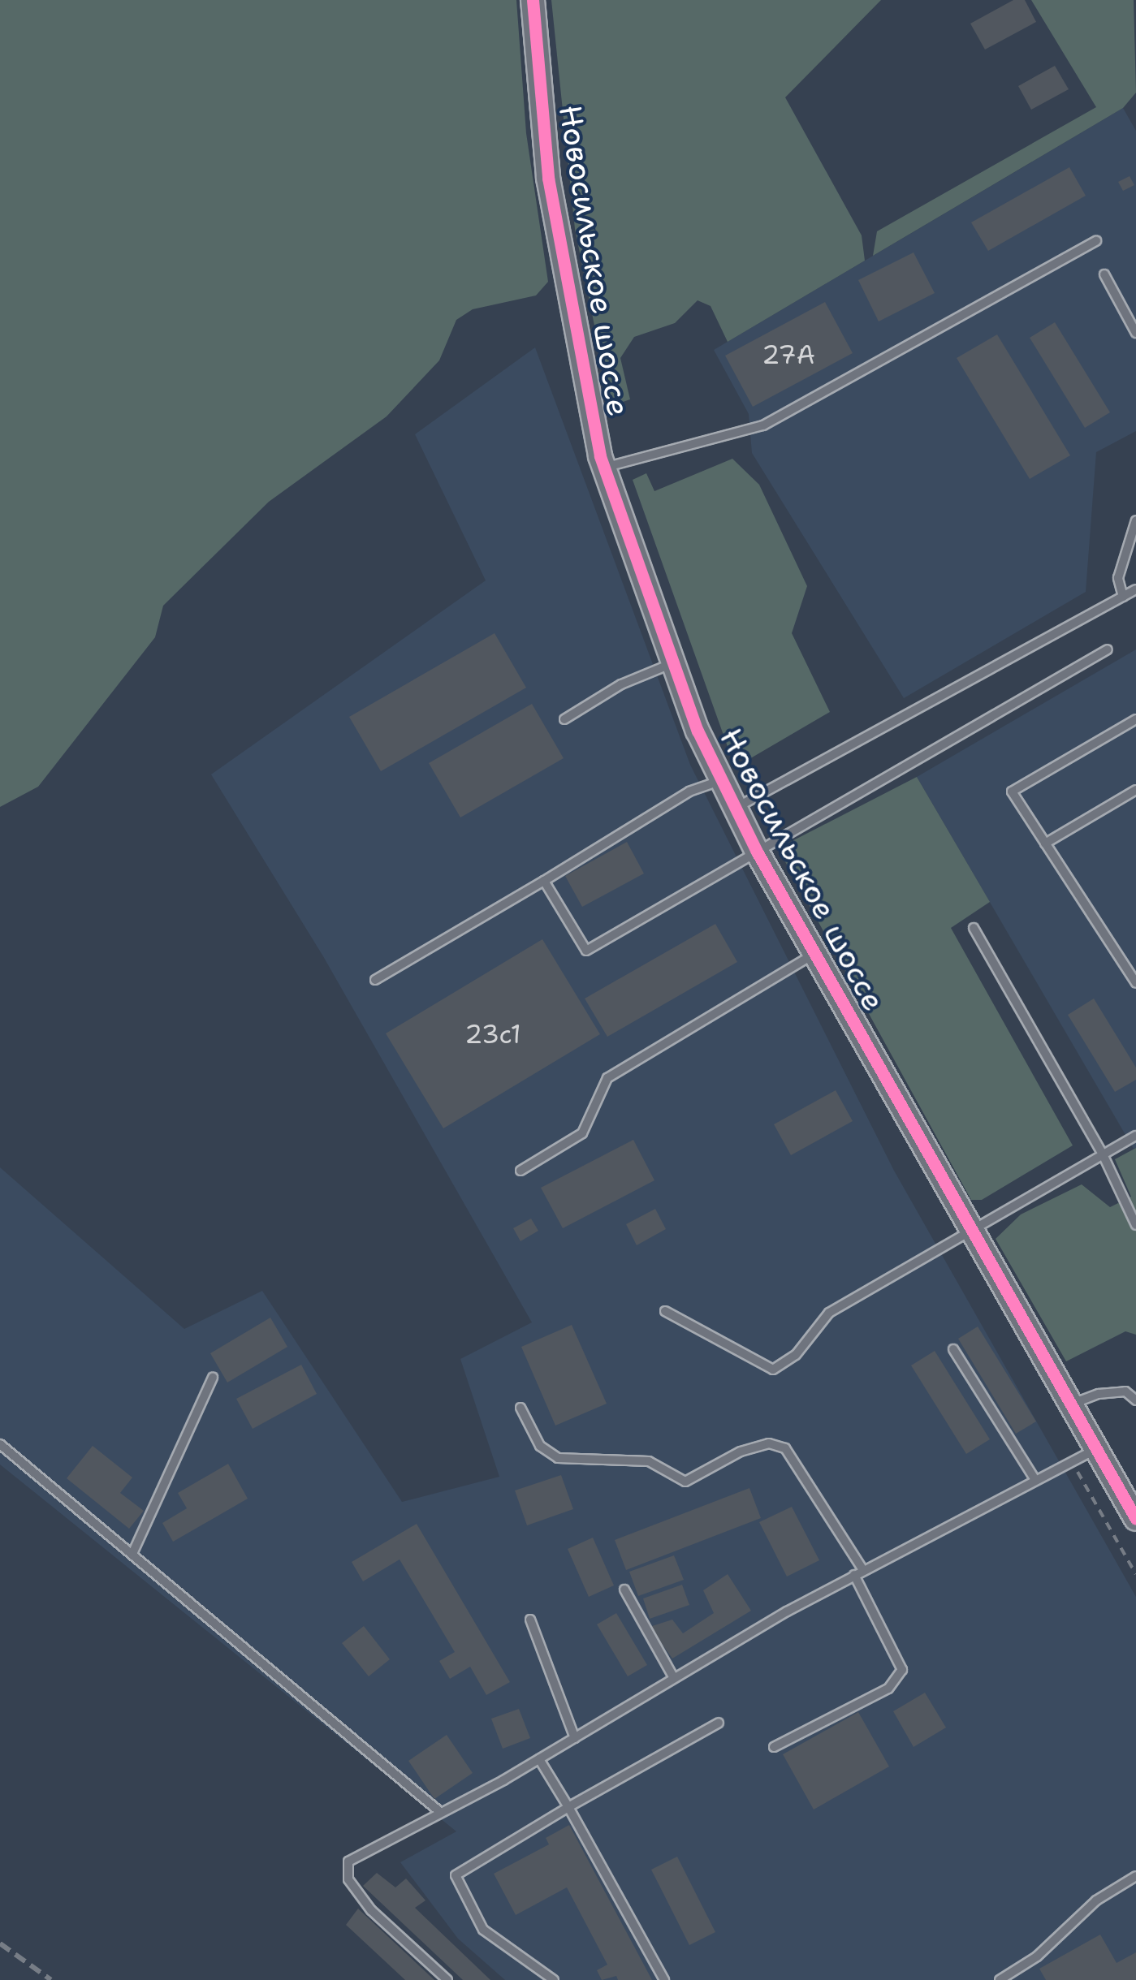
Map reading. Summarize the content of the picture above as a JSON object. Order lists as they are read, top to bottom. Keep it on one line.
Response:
{"streets":{"street":["Новосильское шоссе"]},"house_numbers":["27А","23с1"]}
